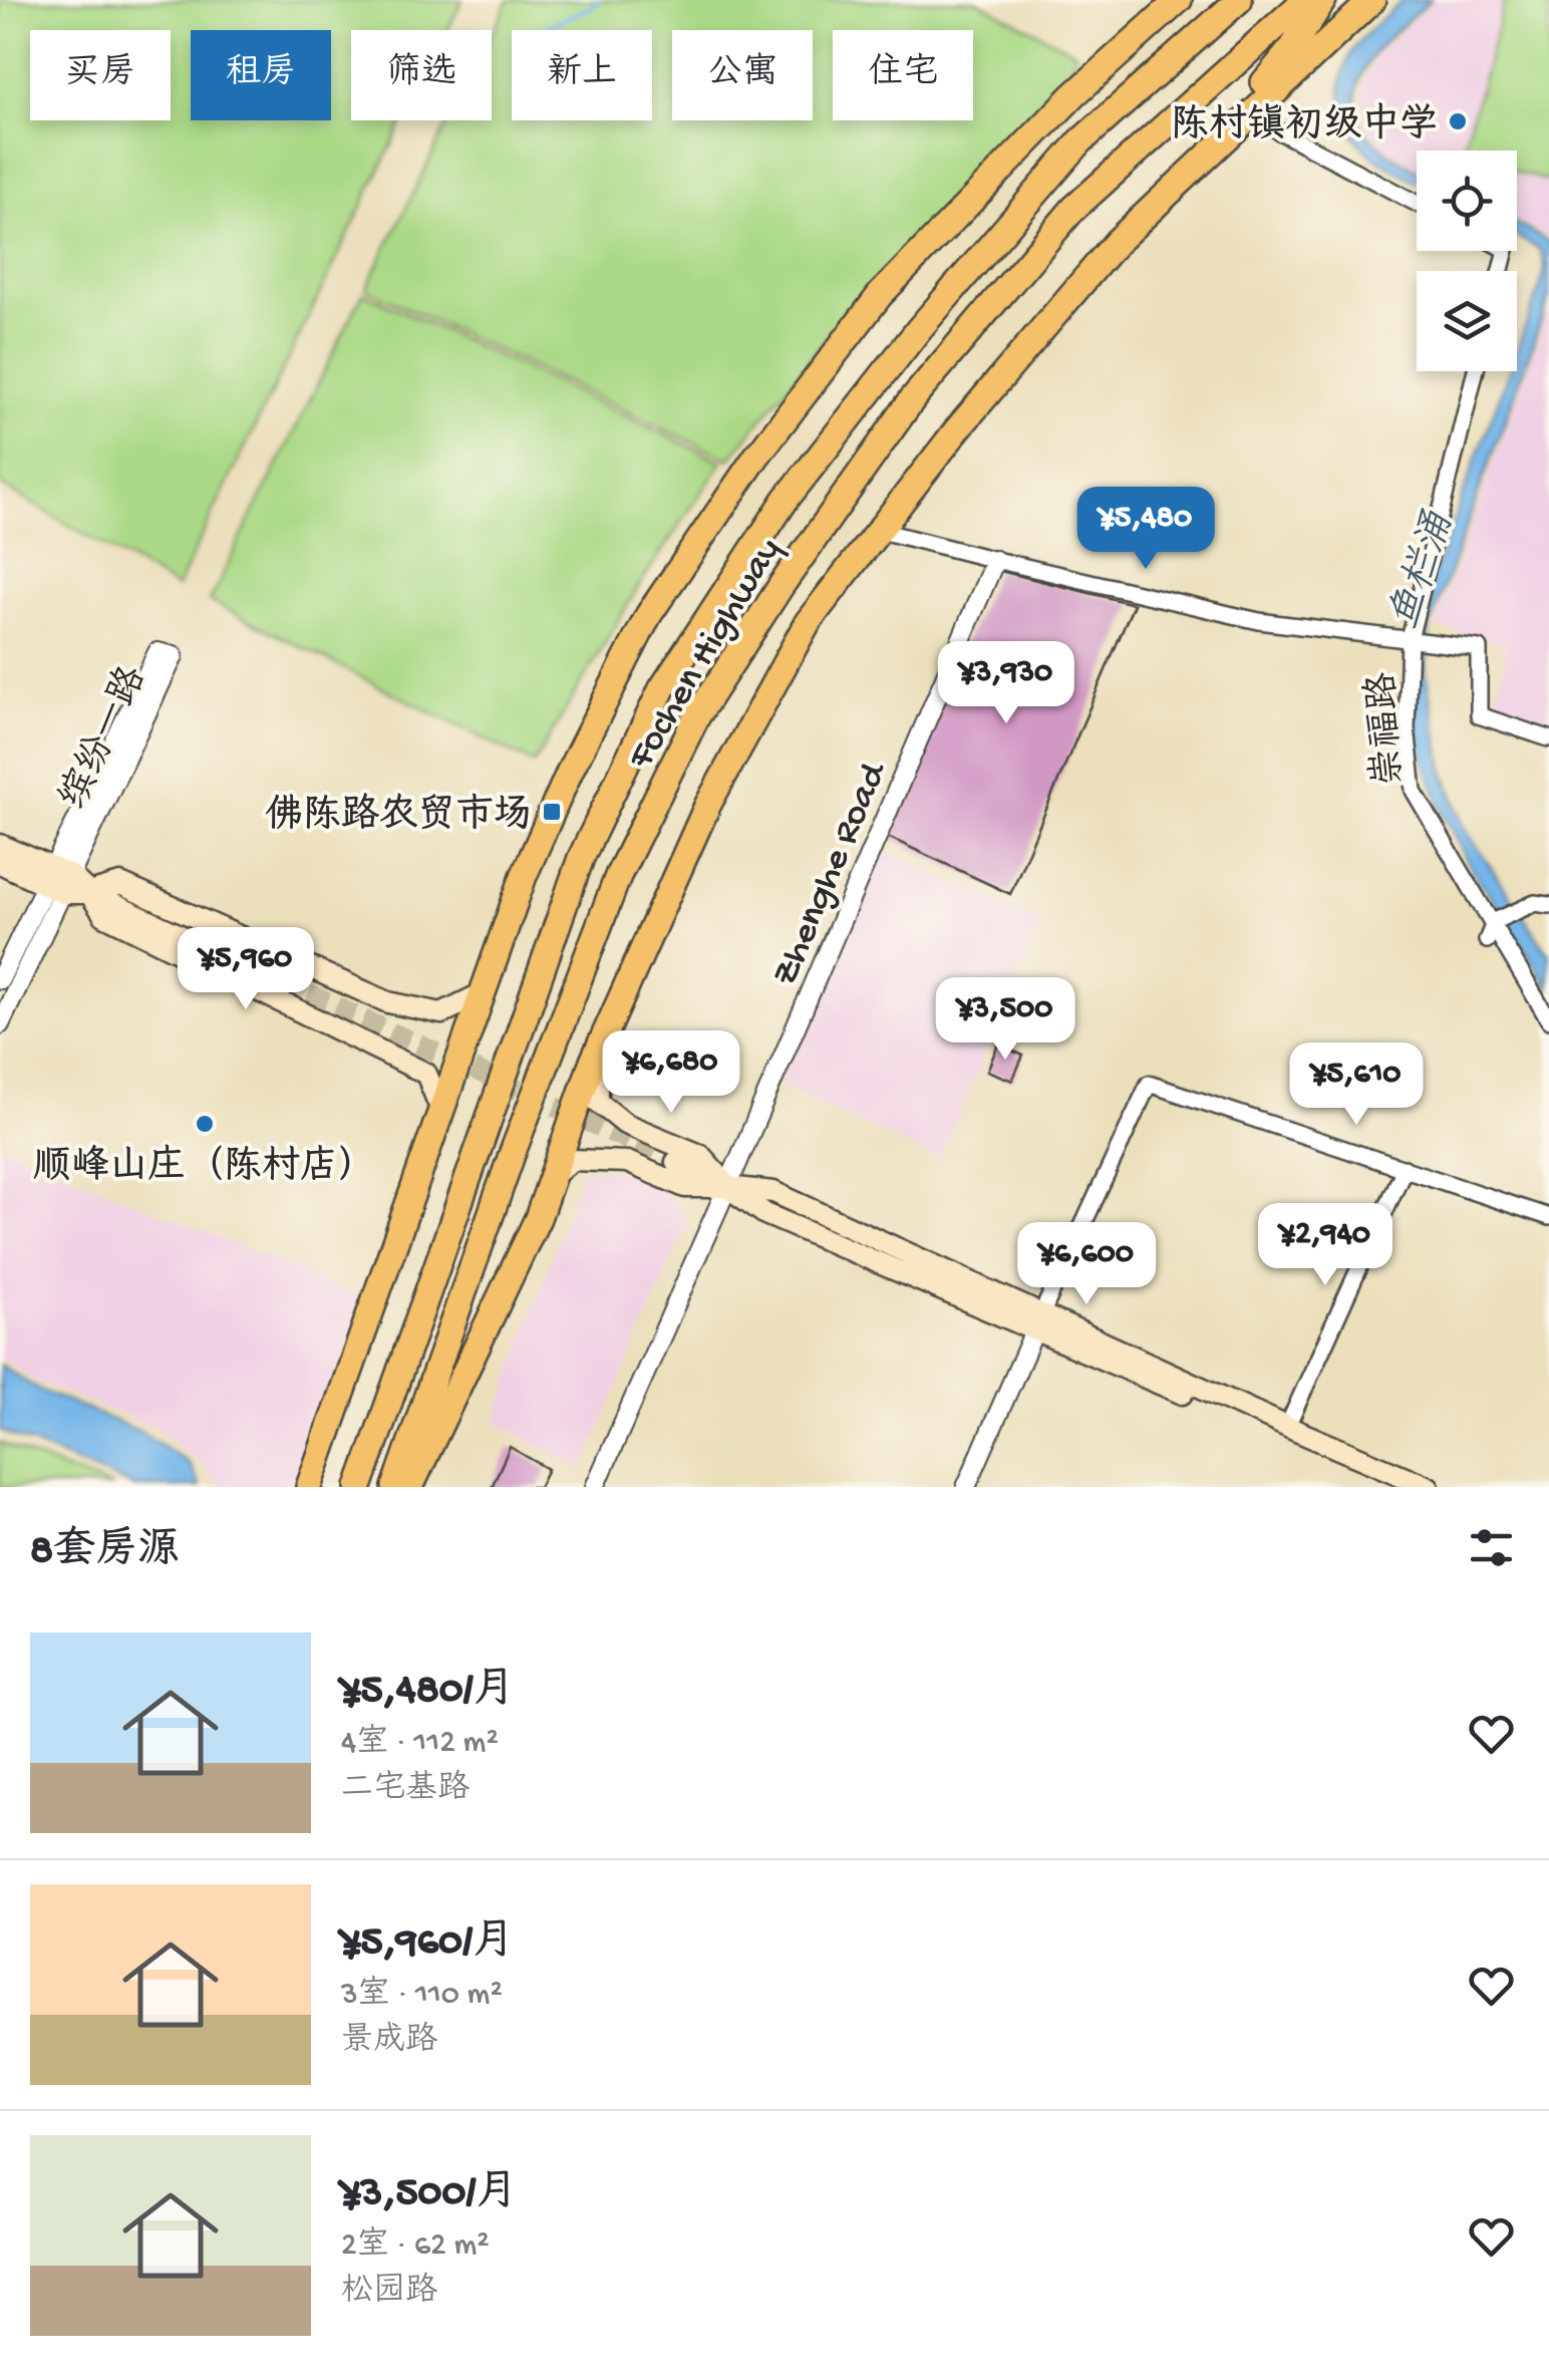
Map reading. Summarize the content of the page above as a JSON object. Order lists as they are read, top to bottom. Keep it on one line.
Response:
{"streets":{"highway":["Fochen Highway"],"street":["崇福路","缤纷一路","Zhenghe Road"]},"water":["鱼栏涌"],"places":{"other":["陈村镇初级中学","顺峰山庄（陈村店）"],"transit":["佛陈路农贸市场"]},"page":{"chip":["买房","租房","筛选","新上","公寓","住宅"],"price":["¥5,480","¥3,930","¥5,960","¥3,500","¥6,680","¥5,610","¥2,940","¥6,600"],"heading":"8套房源","list":[{"name":"¥5,480/月","note":"4室 · 112 m² · 二宅基路"},{"name":"¥5,960/月","note":"3室 · 110 m² · 景成路"},{"name":"¥3,500/月","note":"2室 · 62 m² · 松园路"}]}}
